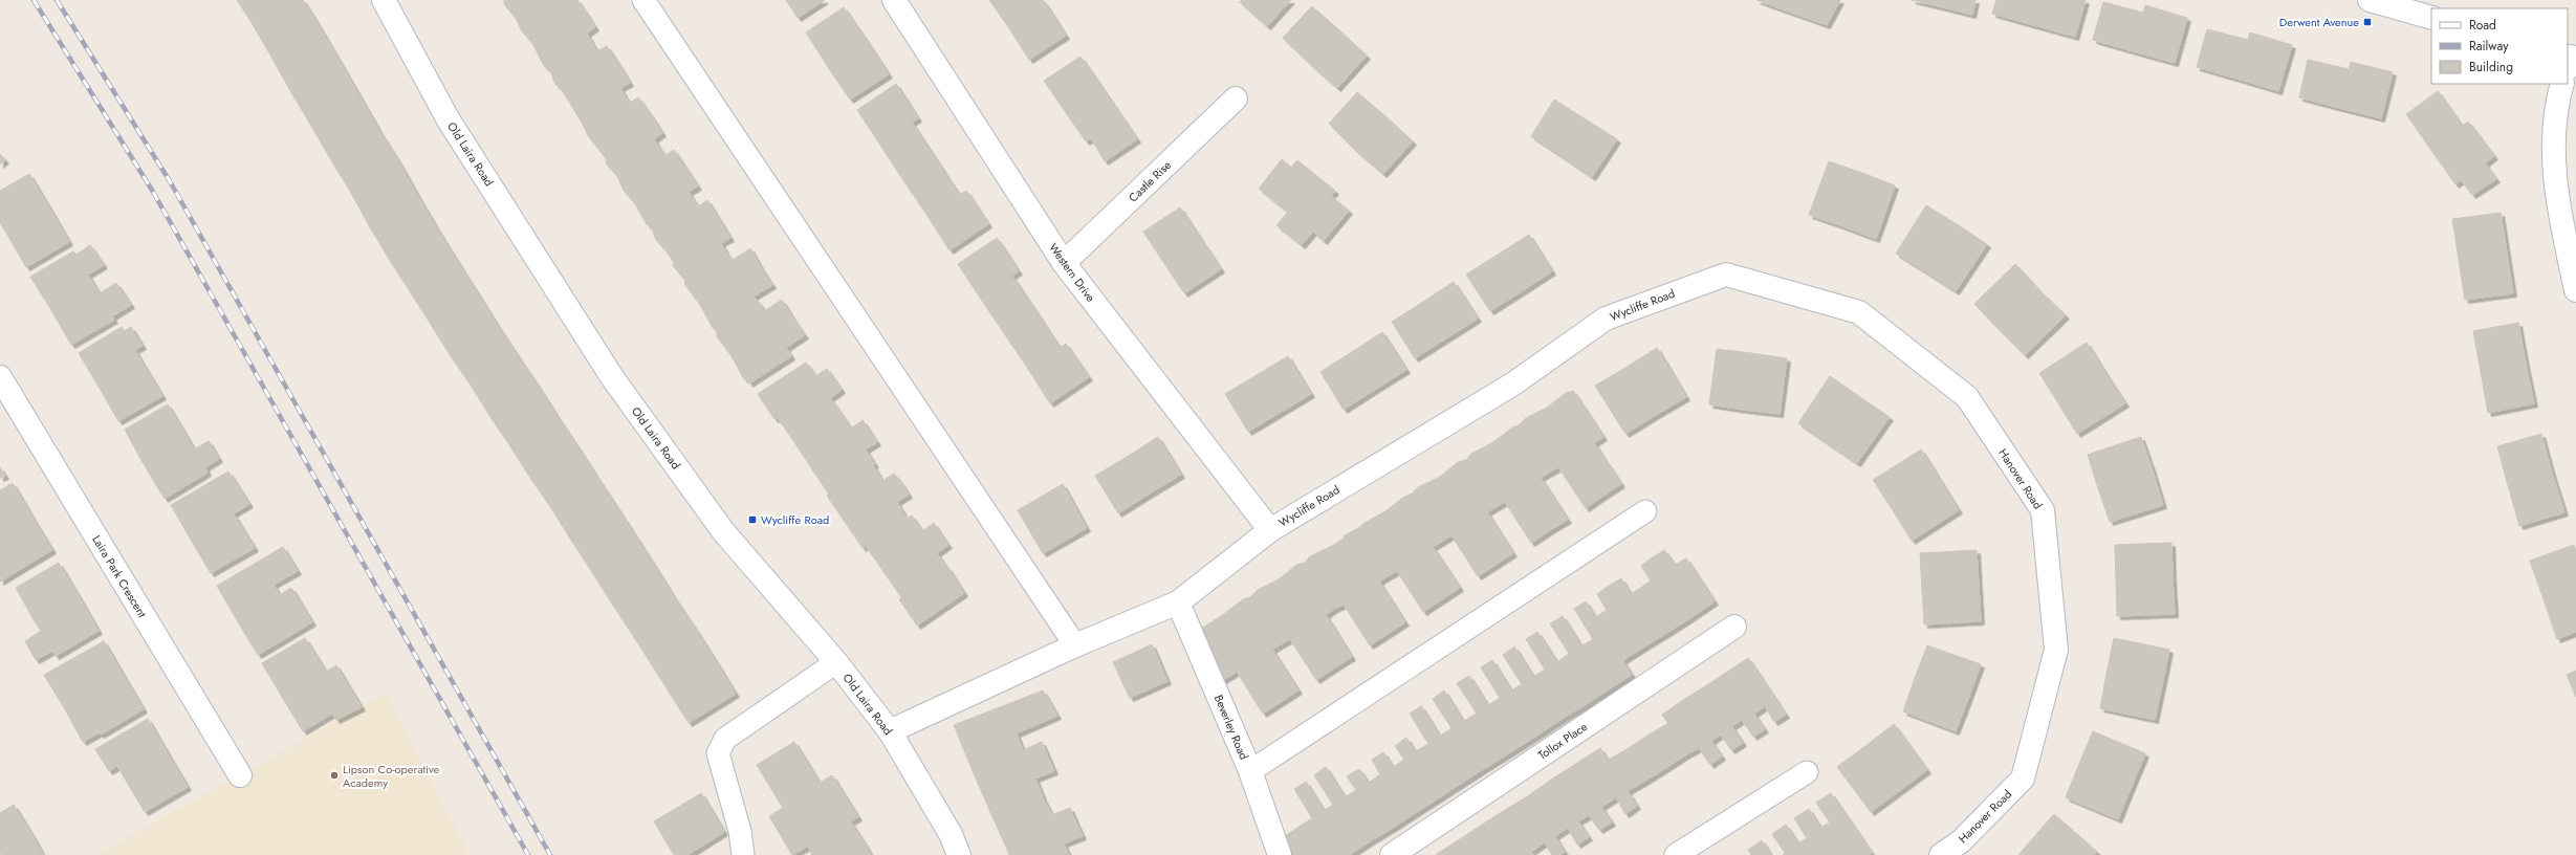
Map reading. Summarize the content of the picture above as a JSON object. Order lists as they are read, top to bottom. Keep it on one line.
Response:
{"streets":{"street":["Old Laira Road","Castle Rise","Western Drive","Wycliffe Road","Hanover Road","Laira Park Crescent","Beverley Road","Tollox Place"]},"crossings":[["Old Laira Road","Wycliffe Road"],["Castle Rise","Western Drive"],["Western Drive","Wycliffe Road"],["Wycliffe Road","Hanover Road"],["Wycliffe Road","Beverley Road"]],"places":{"transit":["Derwent Avenue","Wycliffe Road"],"other":["Lipson Co-operative Academy"]},"legend":["Road","Railway","Building"]}
